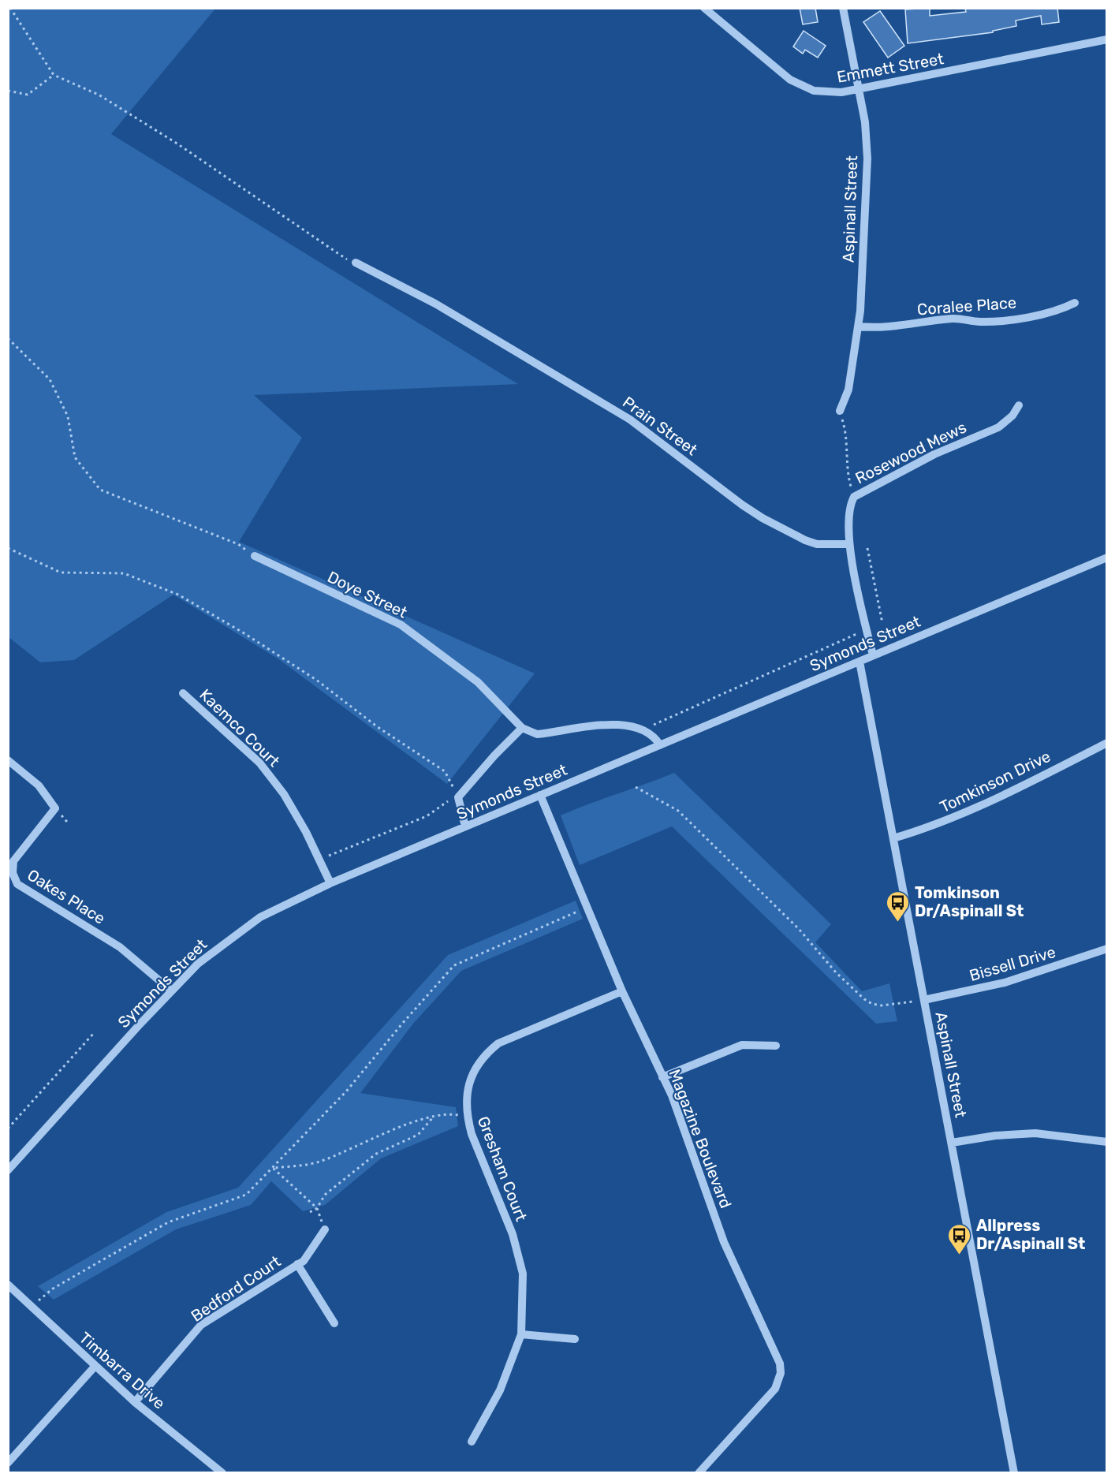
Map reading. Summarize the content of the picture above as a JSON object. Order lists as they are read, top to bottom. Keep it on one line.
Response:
{"streets":{"street":["Emmett Street","Aspinall Street","Coralee Place","Prain Street","Rosewood Mews","Doye Street","Symonds Street","Kaemco Court","Tomkinson Drive","Oakes Place","Bissell Drive","Magazine Boulevard","Gresham Court","Bedford Court","Timbarra Drive"]},"crossings":[["Emmett Street","Aspinall Street"],["Aspinall Street","Coralee Place"],["Aspinall Street","Symonds Street"],["Aspinall Street","Tomkinson Drive"],["Aspinall Street","Bissell Drive"],["Prain Street","Rosewood Mews"],["Symonds Street","Kaemco Court"],["Symonds Street","Oakes Place"],["Symonds Street","Magazine Boulevard"],["Magazine Boulevard","Gresham Court"],["Bedford Court","Timbarra Drive"]],"places":{"bus stop":["Tomkinson Dr/Aspinall St","Allpress Dr/Aspinall St"]}}
